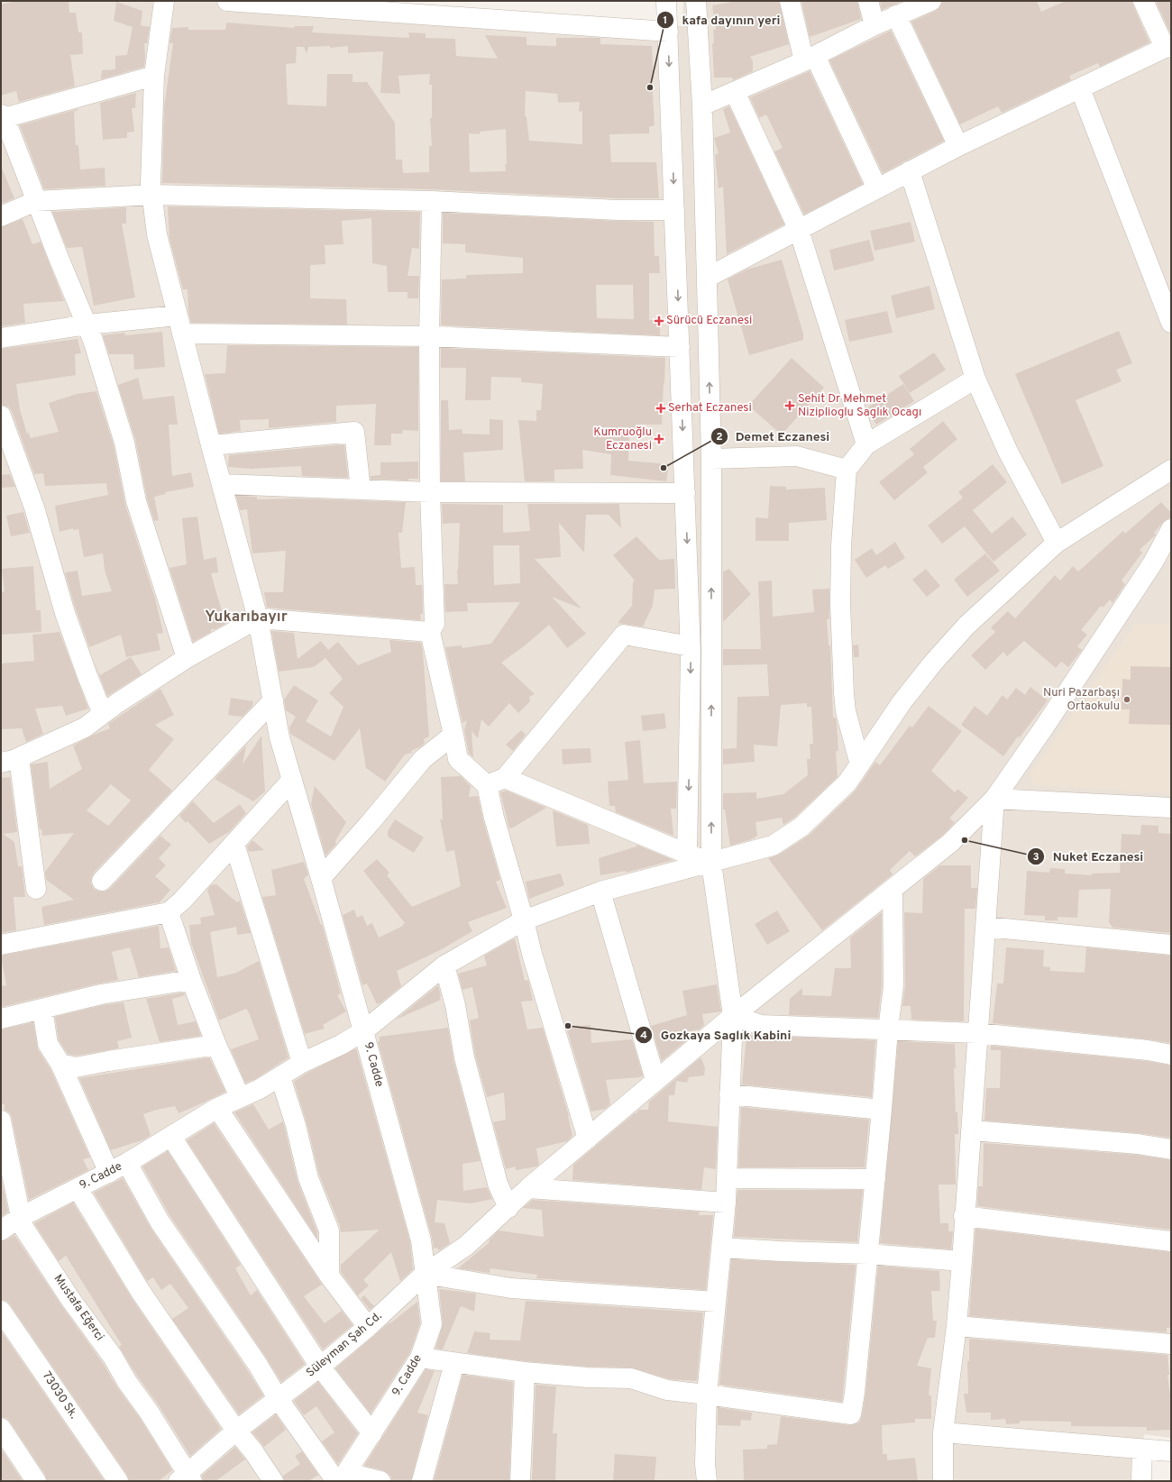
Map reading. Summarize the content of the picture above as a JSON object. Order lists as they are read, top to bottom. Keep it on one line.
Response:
{"streets":{"street":["9. Cadde","Mustafa Eğerci","Süleyman Şah Cd.","73030 Sk."]},"crossings":[["9. Cadde","Mustafa Eğerci"],["9. Cadde","Süleyman Şah Cd."],["Mustafa Eğerci","Süleyman Şah Cd."]],"districts":["Yukarıbayır"],"places":{"other":["kafa dayının yeri","Demet Eczanesi","Nuri Pazarbaşı Ortaokulu","Nuket Eczanesi","Gozkaya Saglık Kabini"],"health":["Sürücü Eczanesi","Sehit Dr Mehmet Niziplioglu Saglık Ocagı","Serhat Eczanesi","Kumruoğlu Eczanesi"]}}
